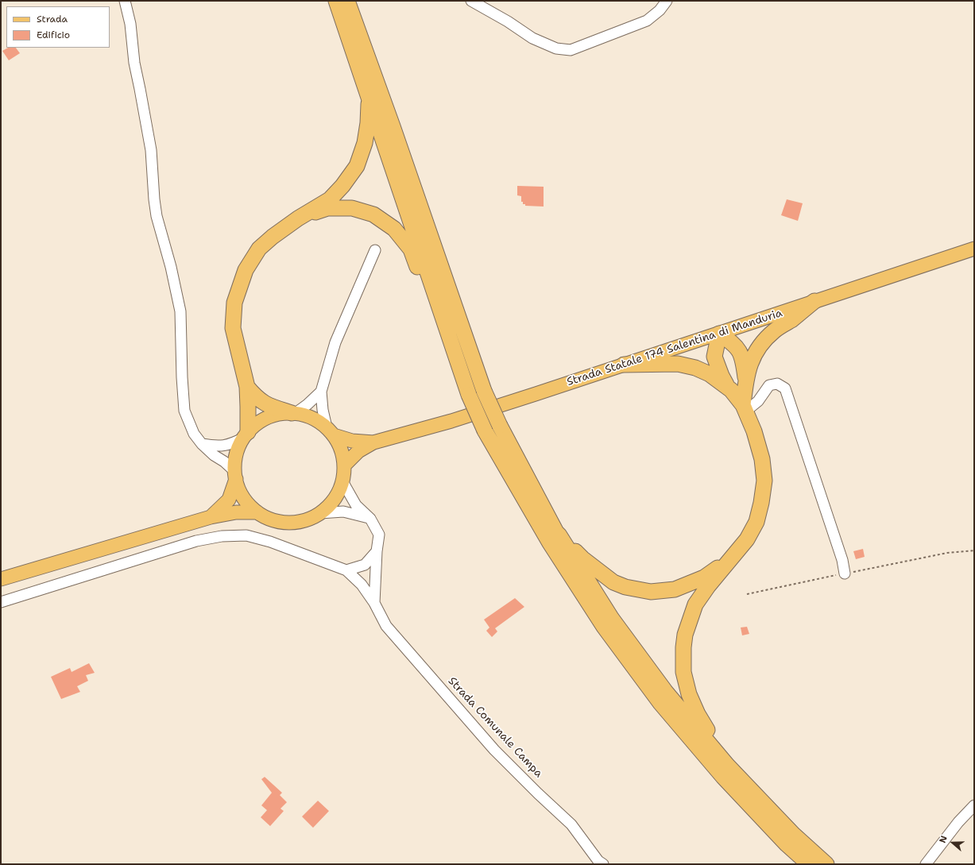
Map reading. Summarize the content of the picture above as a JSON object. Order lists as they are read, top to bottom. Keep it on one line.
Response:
{"streets":{"main road":["Strada Statale 174 Salentina di Manduria"],"street":["Strada Comunale Campa"]},"legend":["Strada","Edificio"],"north":"left"}
